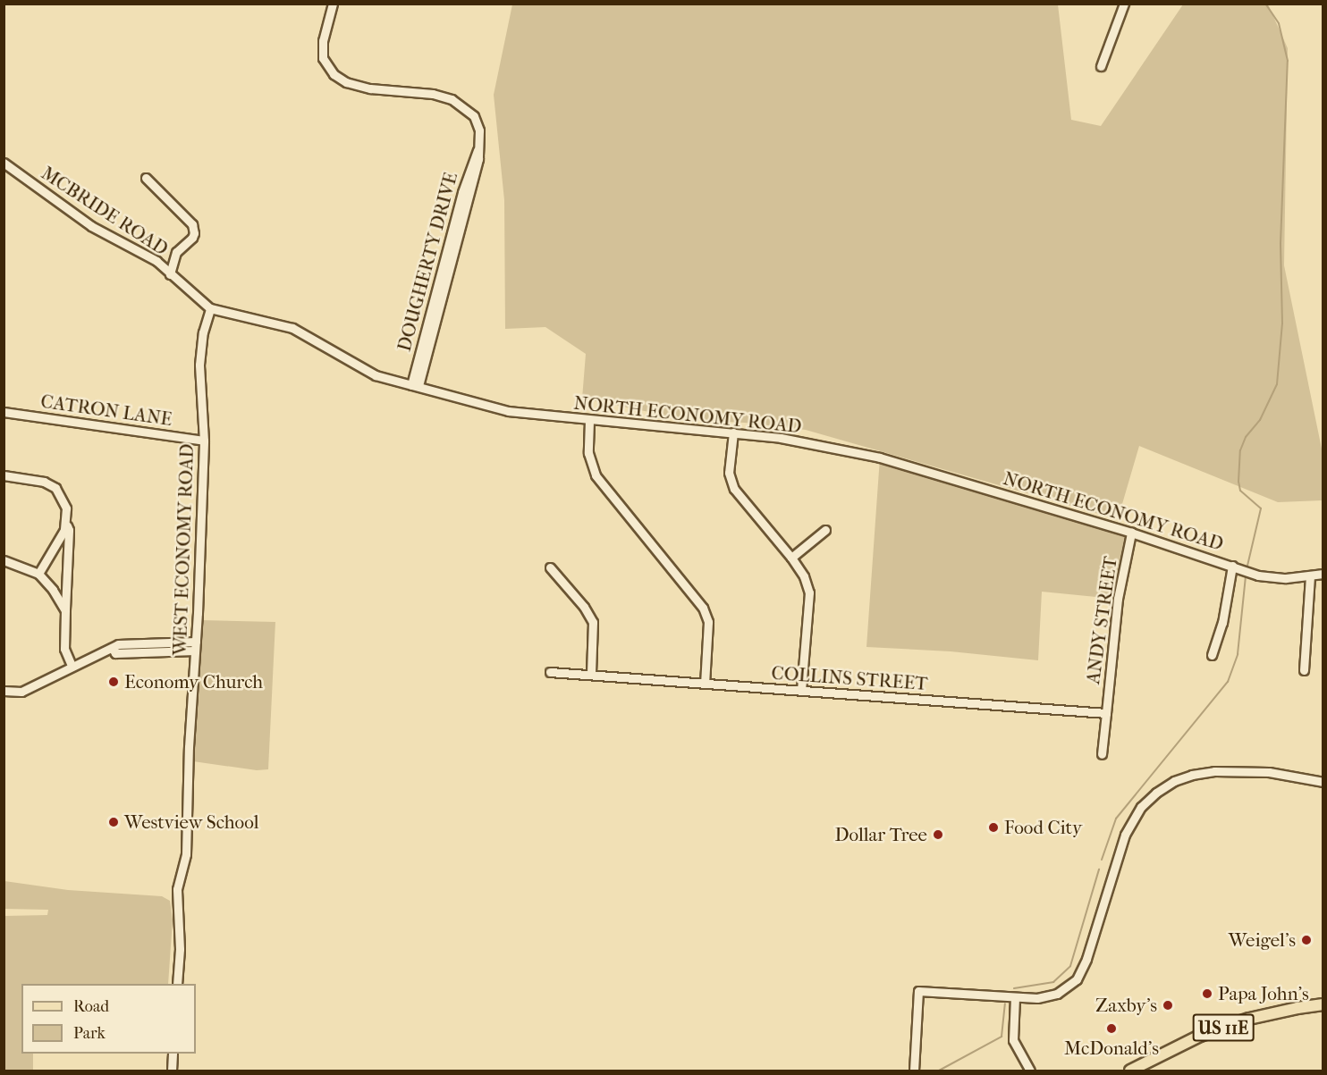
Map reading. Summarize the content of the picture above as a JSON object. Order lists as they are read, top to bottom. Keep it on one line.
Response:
{"streets":{"main road":["US 11E"],"street":["MCBRIDE ROAD","DOUGHERTY DRIVE","CATRON LANE","NORTH ECONOMY ROAD","WEST ECONOMY ROAD","ANDY STREET","COLLINS STREET"]},"crossings":[["MCBRIDE ROAD","NORTH ECONOMY ROAD"],["MCBRIDE ROAD","WEST ECONOMY ROAD"],["DOUGHERTY DRIVE","NORTH ECONOMY ROAD"],["CATRON LANE","WEST ECONOMY ROAD"],["NORTH ECONOMY ROAD","WEST ECONOMY ROAD"],["NORTH ECONOMY ROAD","ANDY STREET"],["ANDY STREET","COLLINS STREET"]],"places":["Economy Church","Westview School","Food City","Dollar Tree","Weigel's","Papa John's","Zaxby's","McDonald's"],"legend":["Road","Park"]}
